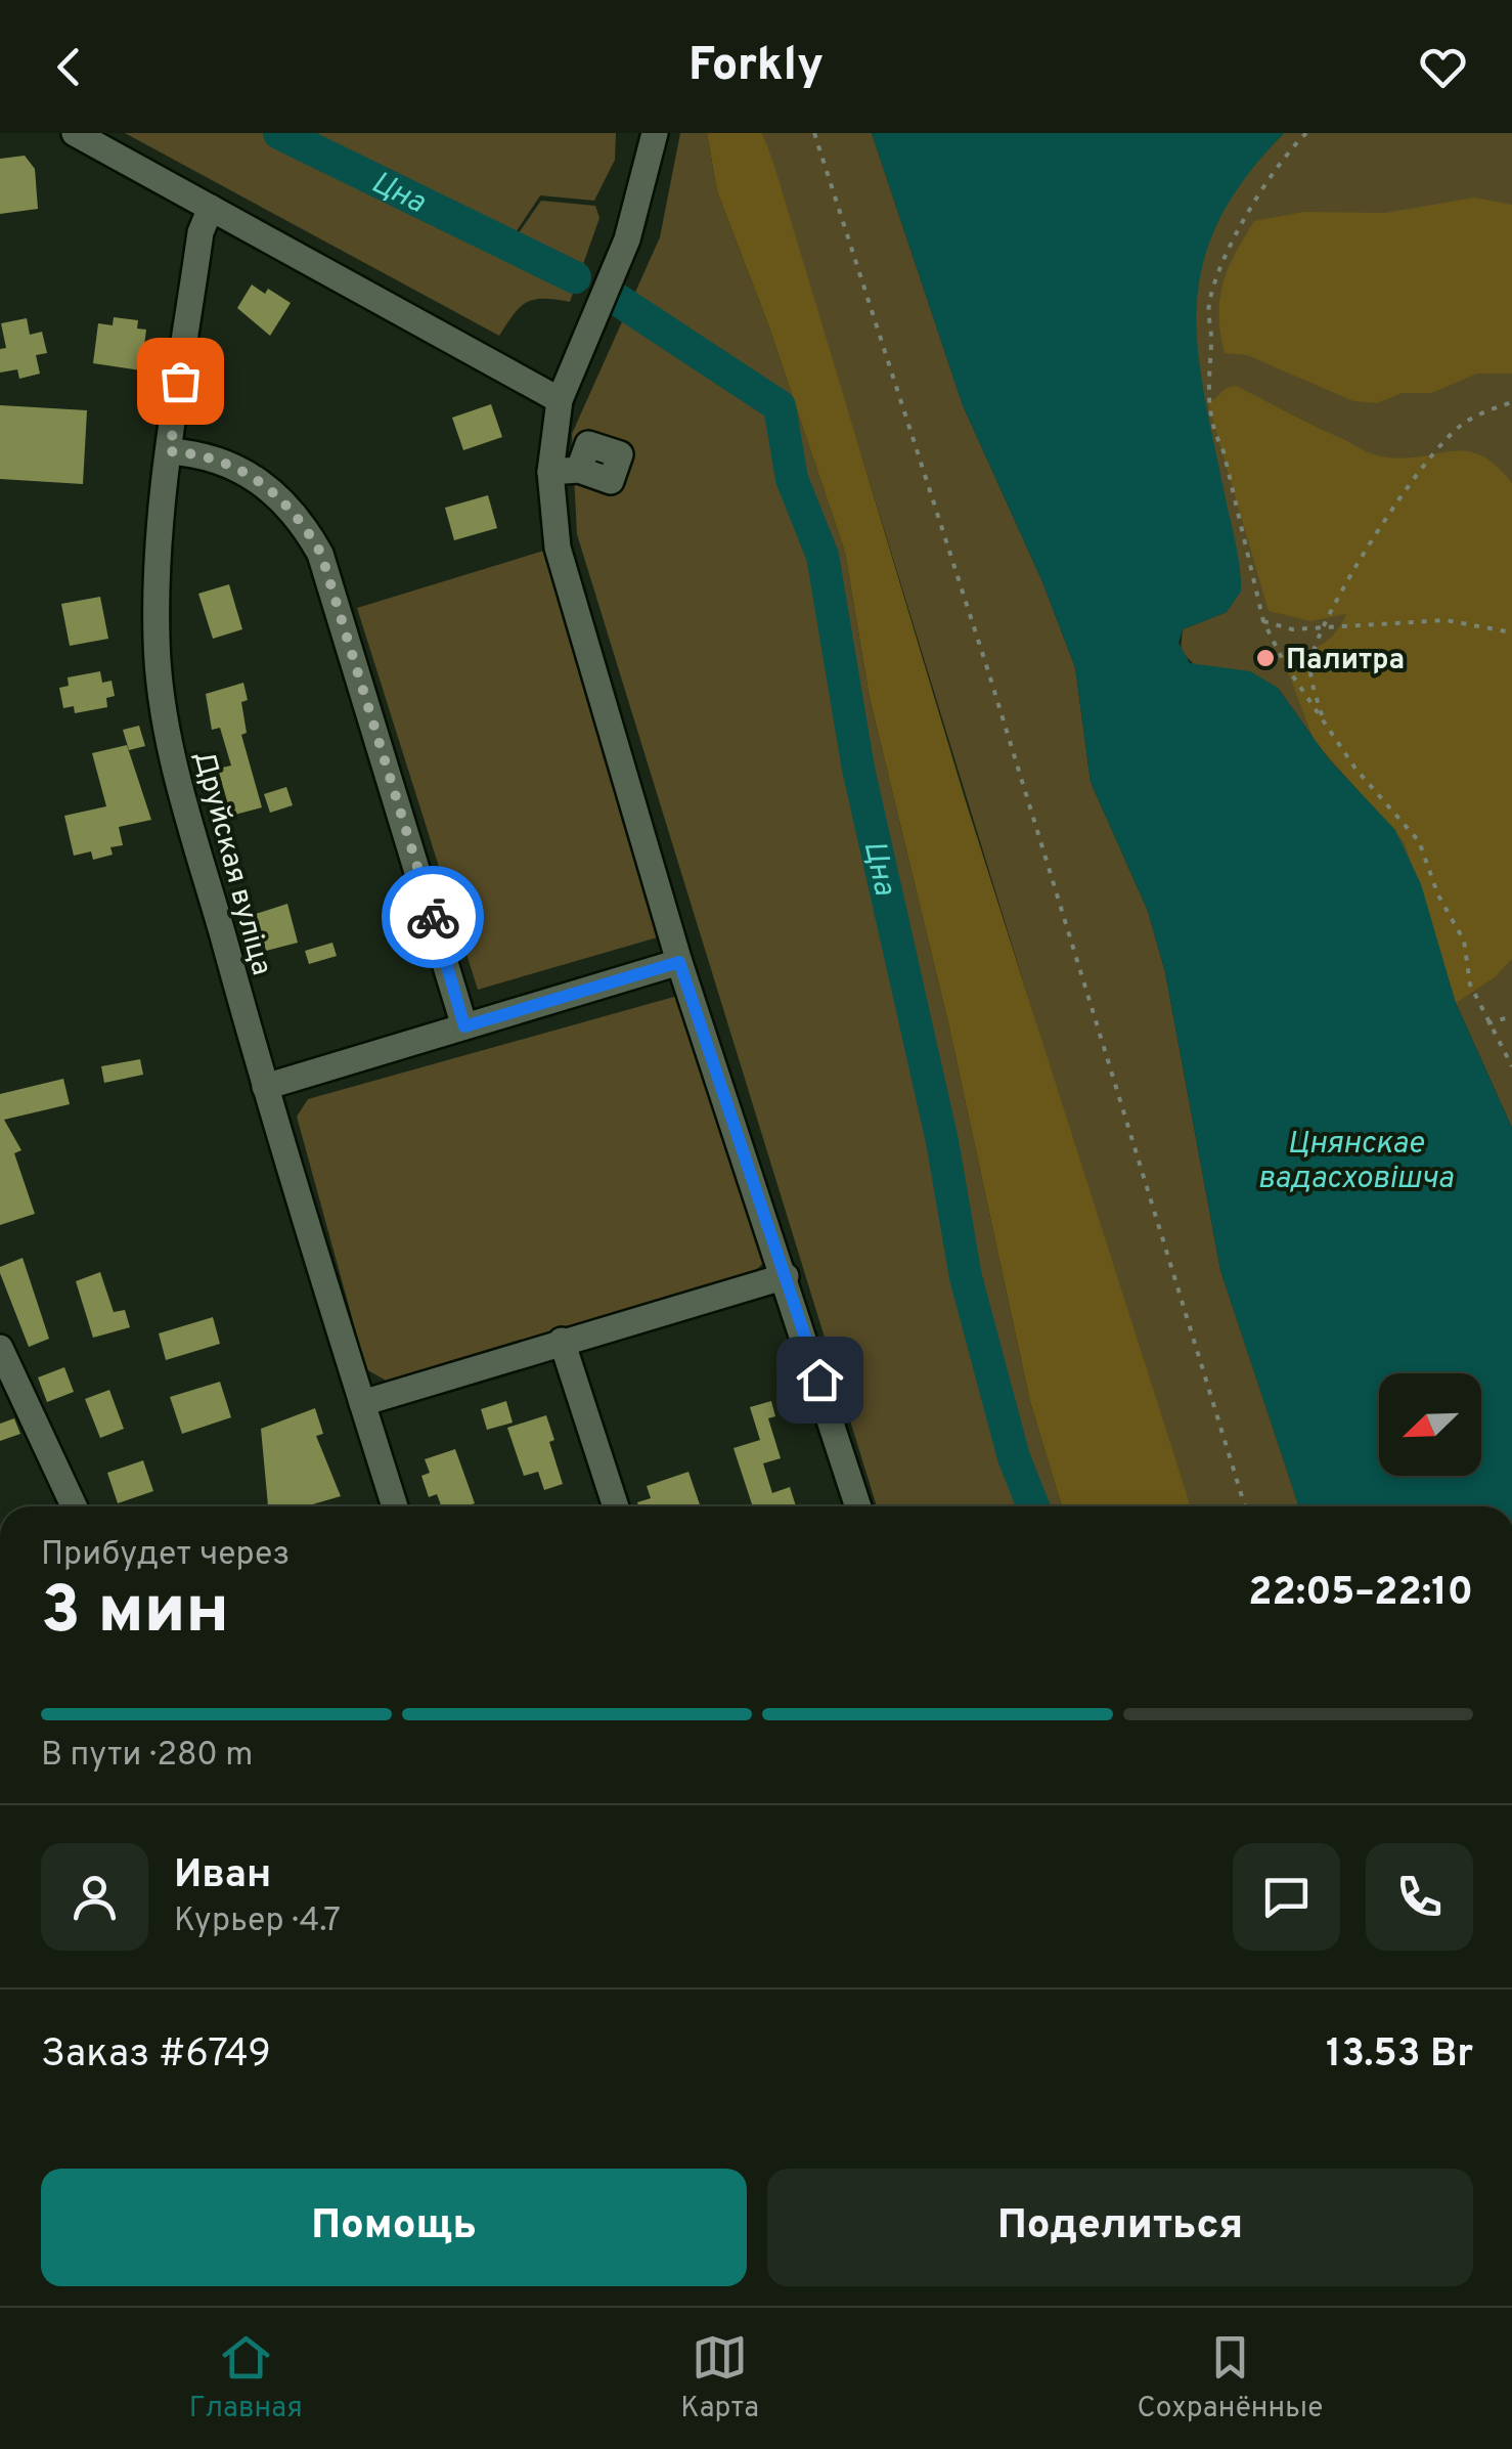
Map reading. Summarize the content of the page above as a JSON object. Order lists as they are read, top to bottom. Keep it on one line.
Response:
{"streets":{"street":["Друйская вуліца"]},"water":["Цна","Цнянскае вадасховішча"],"places":["Палитра"],"north":"bottom left","page":{"header":"Forkly","heading":["3 мин","Прибудет через","22:05–22:10"],"panel":["Иван","Курьер · 4.7","Заказ #6749","13.53 Br"],"bar":"В пути · 280 m","buttons":["Помощь","Поделиться"],"tabs":["Главная","Карта","Сохранённые"]}}
